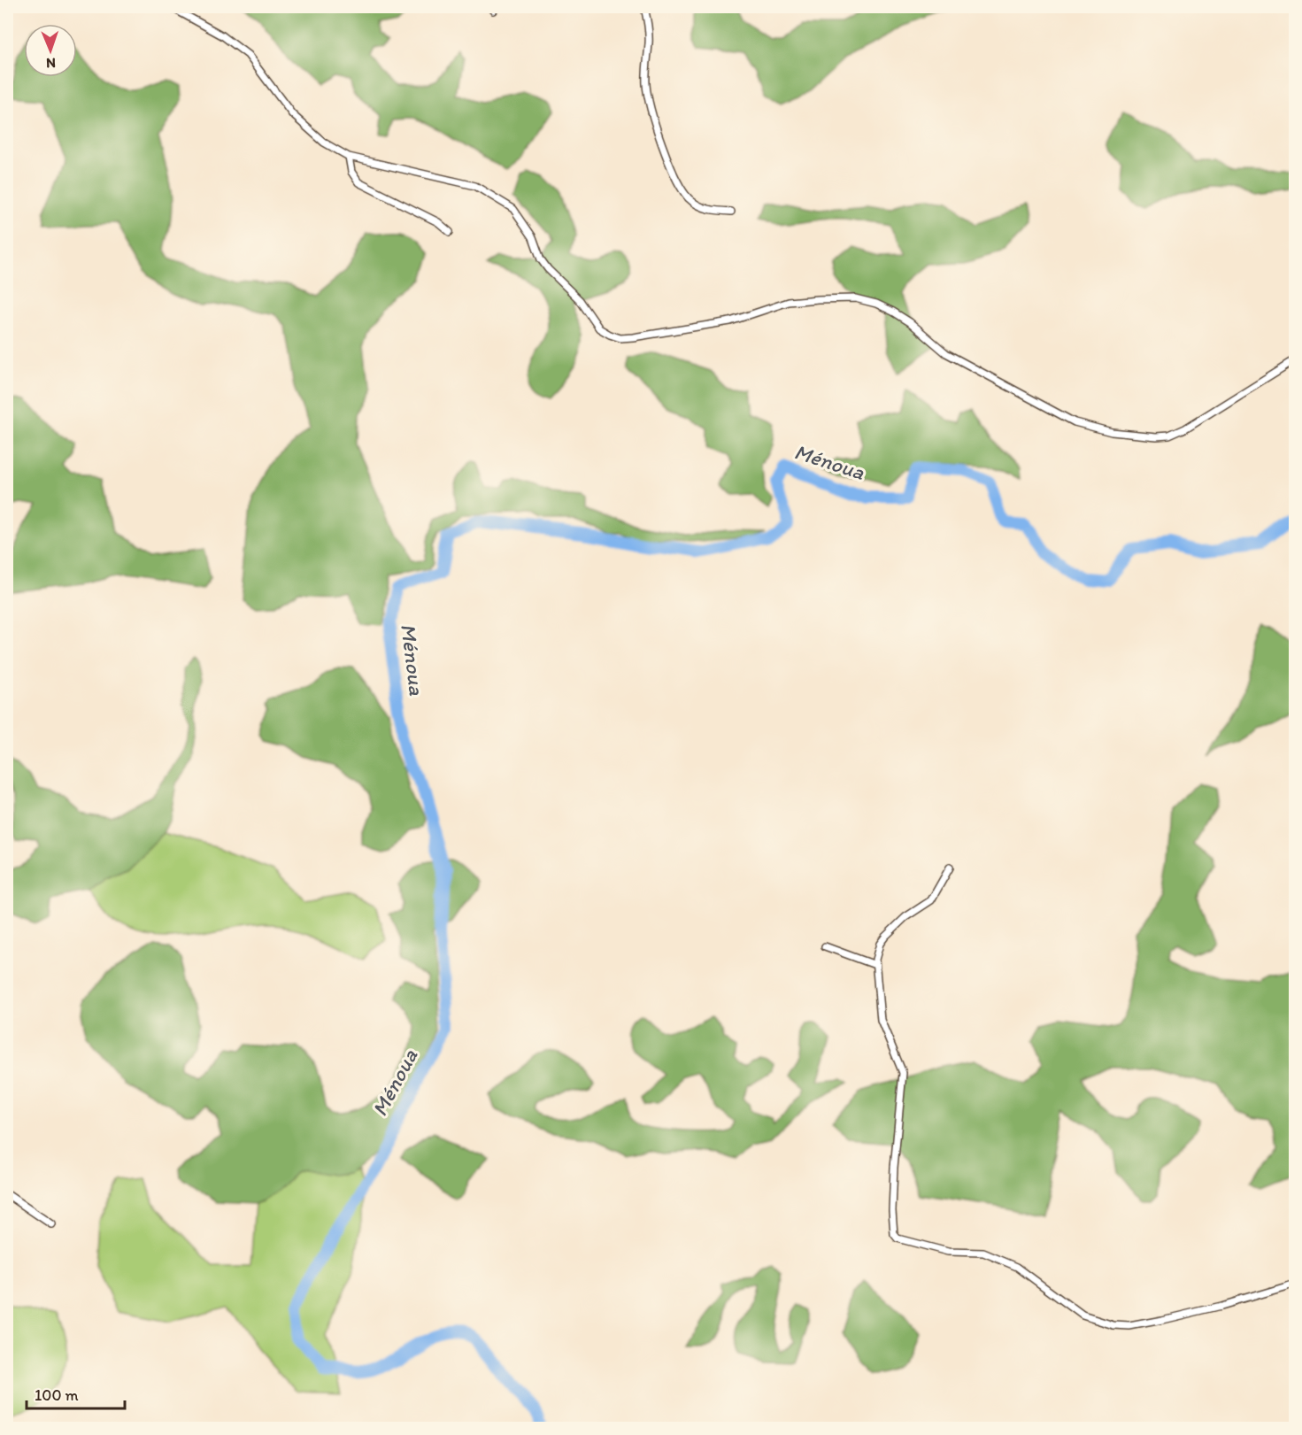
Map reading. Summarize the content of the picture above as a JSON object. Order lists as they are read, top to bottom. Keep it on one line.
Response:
{"water":["Ménoua"],"scale_bar":"100 m","north":"bottom"}
